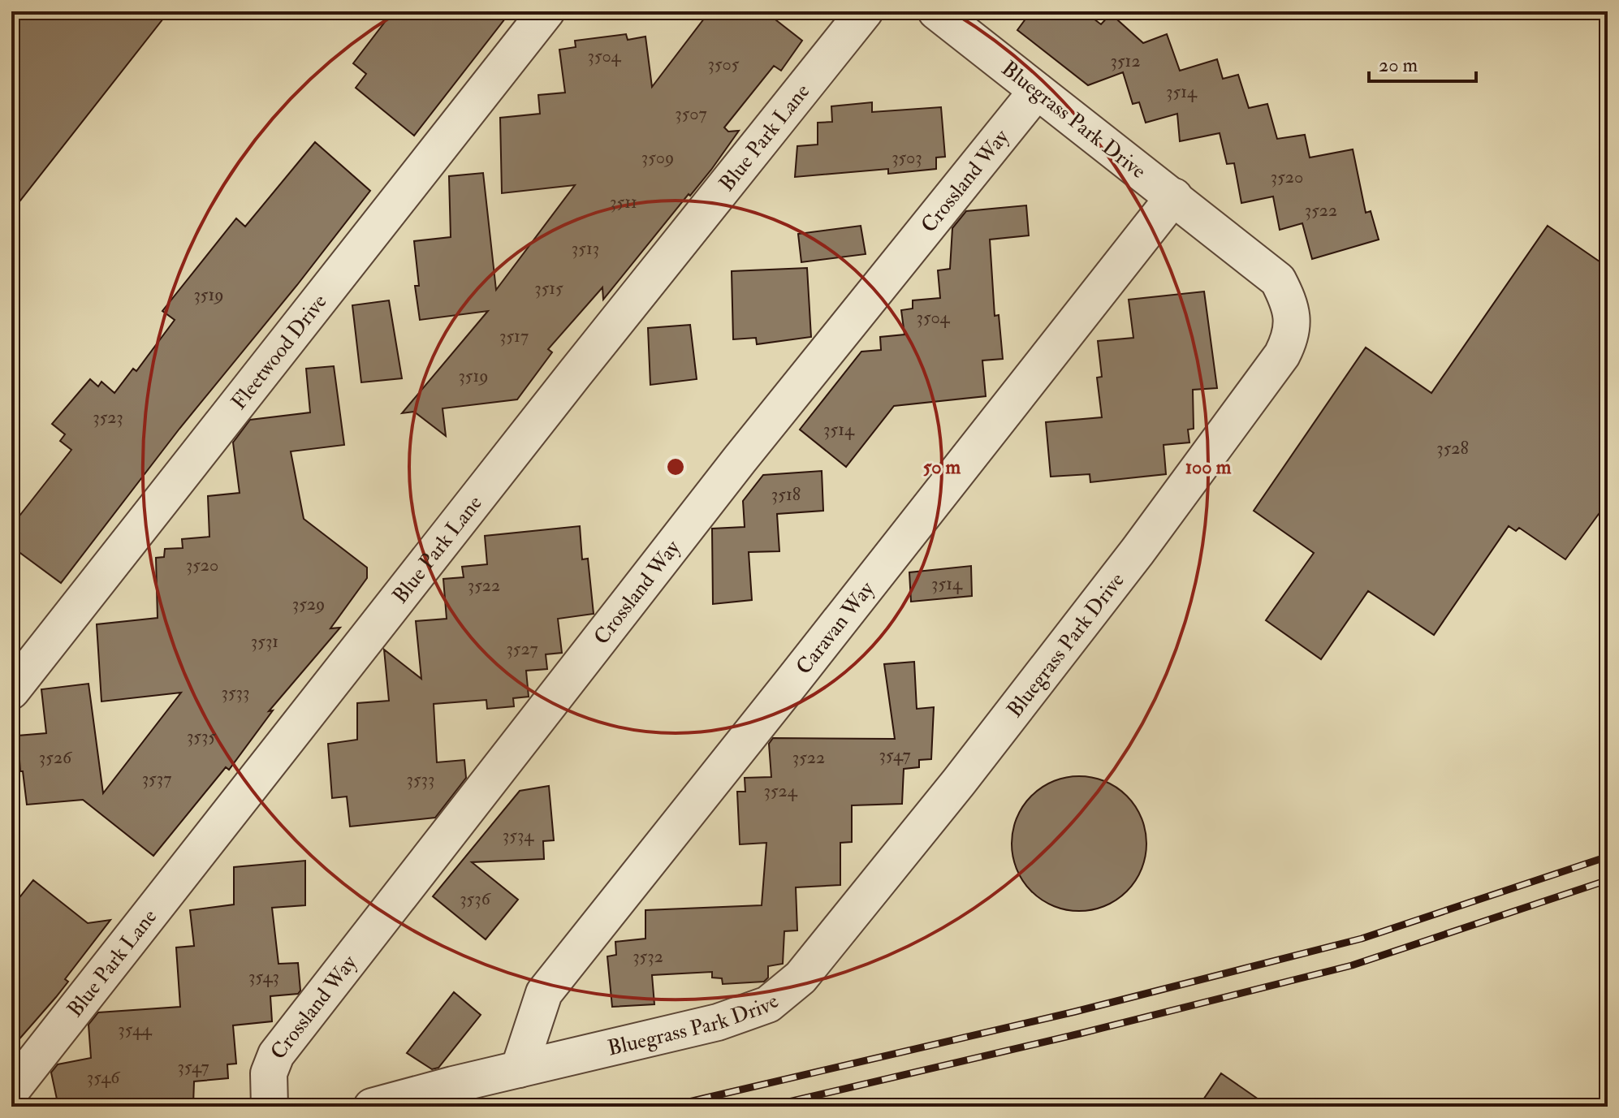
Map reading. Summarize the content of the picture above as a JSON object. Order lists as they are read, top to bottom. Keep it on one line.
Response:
{"streets":{"street":["Bluegrass Park Drive","Blue Park Lane","Crossland Way","Fleetwood Drive","Caravan Way"]},"crossings":[["Bluegrass Park Drive","Crossland Way"],["Bluegrass Park Drive","Caravan Way"]],"house_numbers":["3504","3512","3505","3514","3507","3509","3503","3520","3511","3522","3513","3515","3519","3504","3517","3519","3523","3514","3528","3518","3520","3514","3522","3529","3531","3527","3533","3535","3547","3526","3522","3537","3533","3524","3534","3536","3532","3543","3544","3547","3546"],"scale_bar":"20 m","rings":["50 m","100 m"]}
